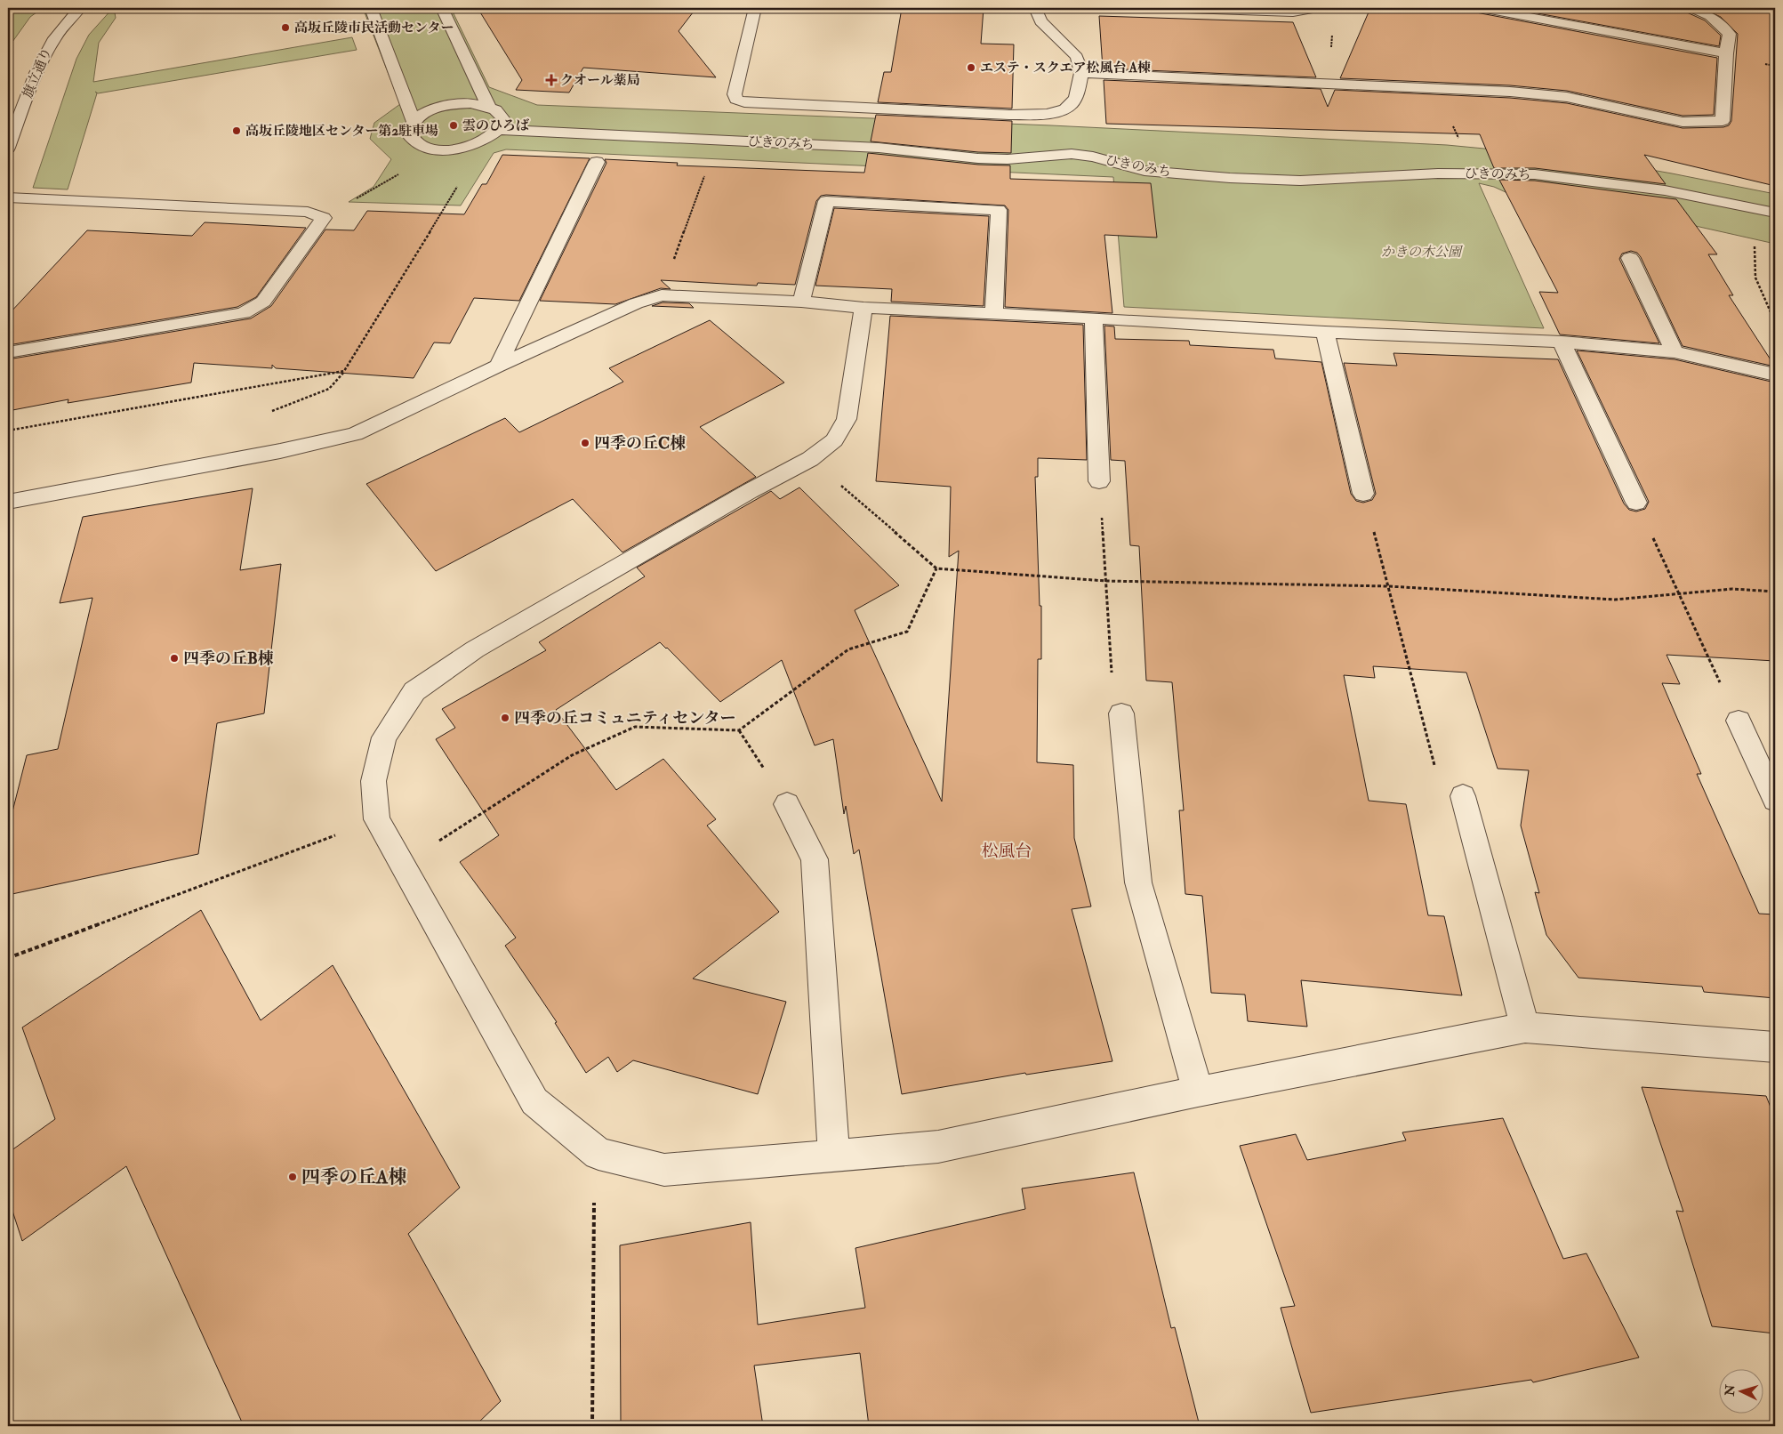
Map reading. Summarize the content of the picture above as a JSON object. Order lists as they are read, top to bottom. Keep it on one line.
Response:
{"streets":{"street":["旗立通り","ひきのみち"]},"districts":["松風台"],"parks":["かきの木公園"],"places":{"other":["高坂丘陵市民活動センター","エステ・スクエア松風台 A棟","雲のひろば","高坂丘陵地区センター第2駐車場","四季の丘C棟","四季の丘B棟","四季の丘コミュニティセンター","四季の丘A棟"],"health":["クオール薬局"]},"north":"left"}
